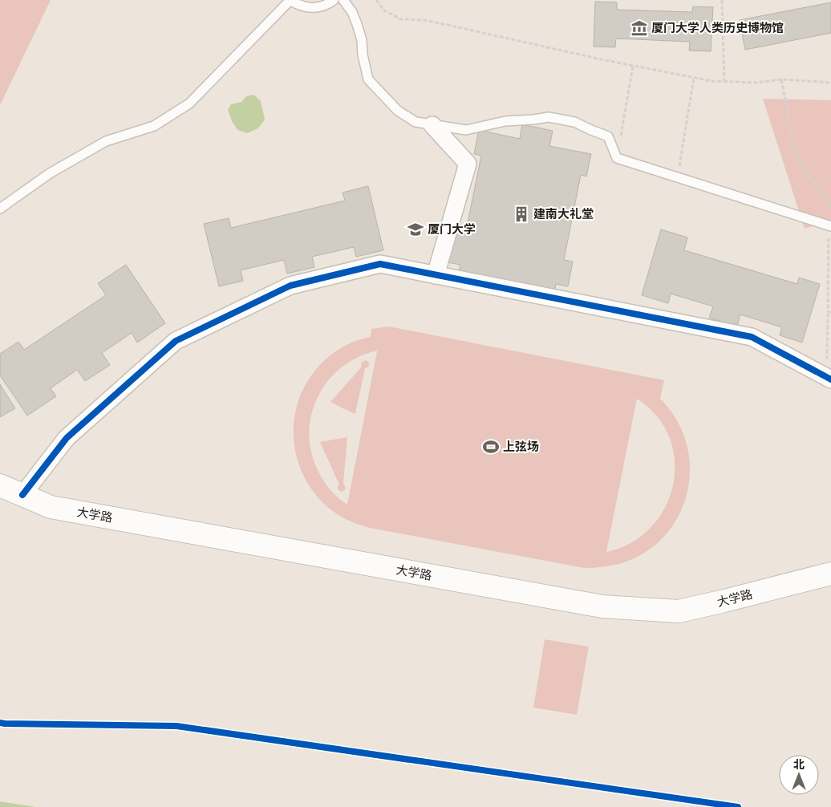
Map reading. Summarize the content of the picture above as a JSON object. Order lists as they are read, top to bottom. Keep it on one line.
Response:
{"streets":{"street":["大学路"]},"places":{"museum":["厦门大学人类历史博物馆"],"building":["建南大礼堂"],"school or university":["厦门大学"],"sports":["上弦场"]},"north":"top"}
